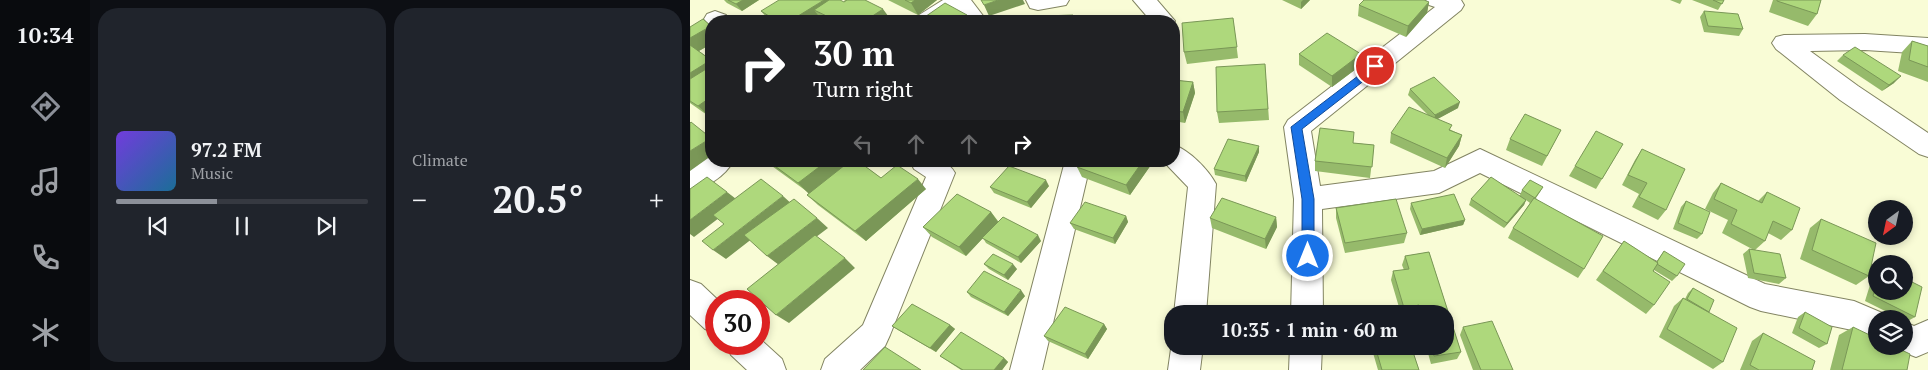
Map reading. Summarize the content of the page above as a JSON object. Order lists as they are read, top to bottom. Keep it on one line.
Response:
{"north":"bottom left","page":{"tabs":"10:34","tile":"Climate","turn":["30 m","Turn right"],"song":["97.2 FM","Music"],"heat":["−","20.5°","+"],"limit":"30","trip":"10:35 · 1 min · 60 m"}}
